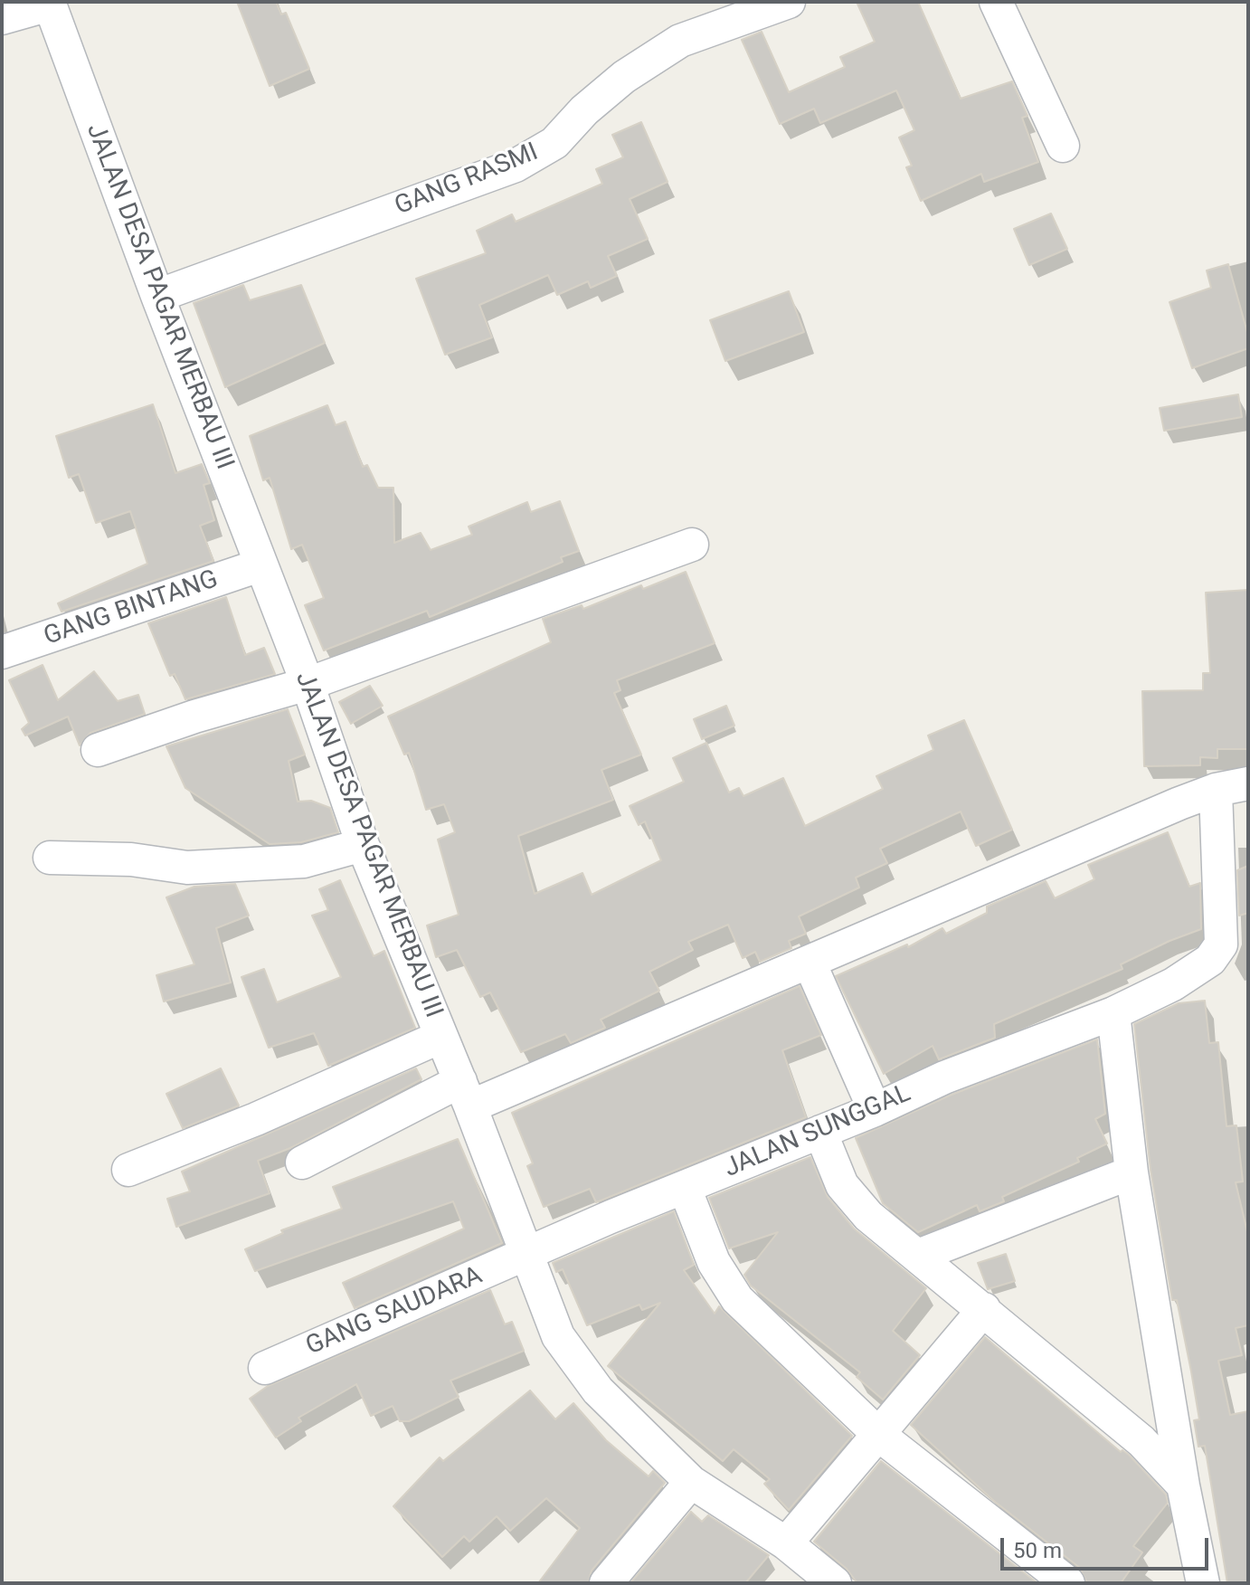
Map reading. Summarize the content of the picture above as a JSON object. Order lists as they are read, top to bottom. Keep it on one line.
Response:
{"streets":{"street":["GANG RASMI","JALAN DESA PAGAR MERBAU III","GANG BINTANG","JALAN SUNGGAL","GANG SAUDARA"]},"crossings":[["GANG RASMI","JALAN DESA PAGAR MERBAU III"],["JALAN DESA PAGAR MERBAU III","GANG BINTANG"],["JALAN DESA PAGAR MERBAU III","JALAN SUNGGAL"],["JALAN DESA PAGAR MERBAU III","GANG SAUDARA"],["JALAN SUNGGAL","GANG SAUDARA"]],"scale_bar":"50 m"}
